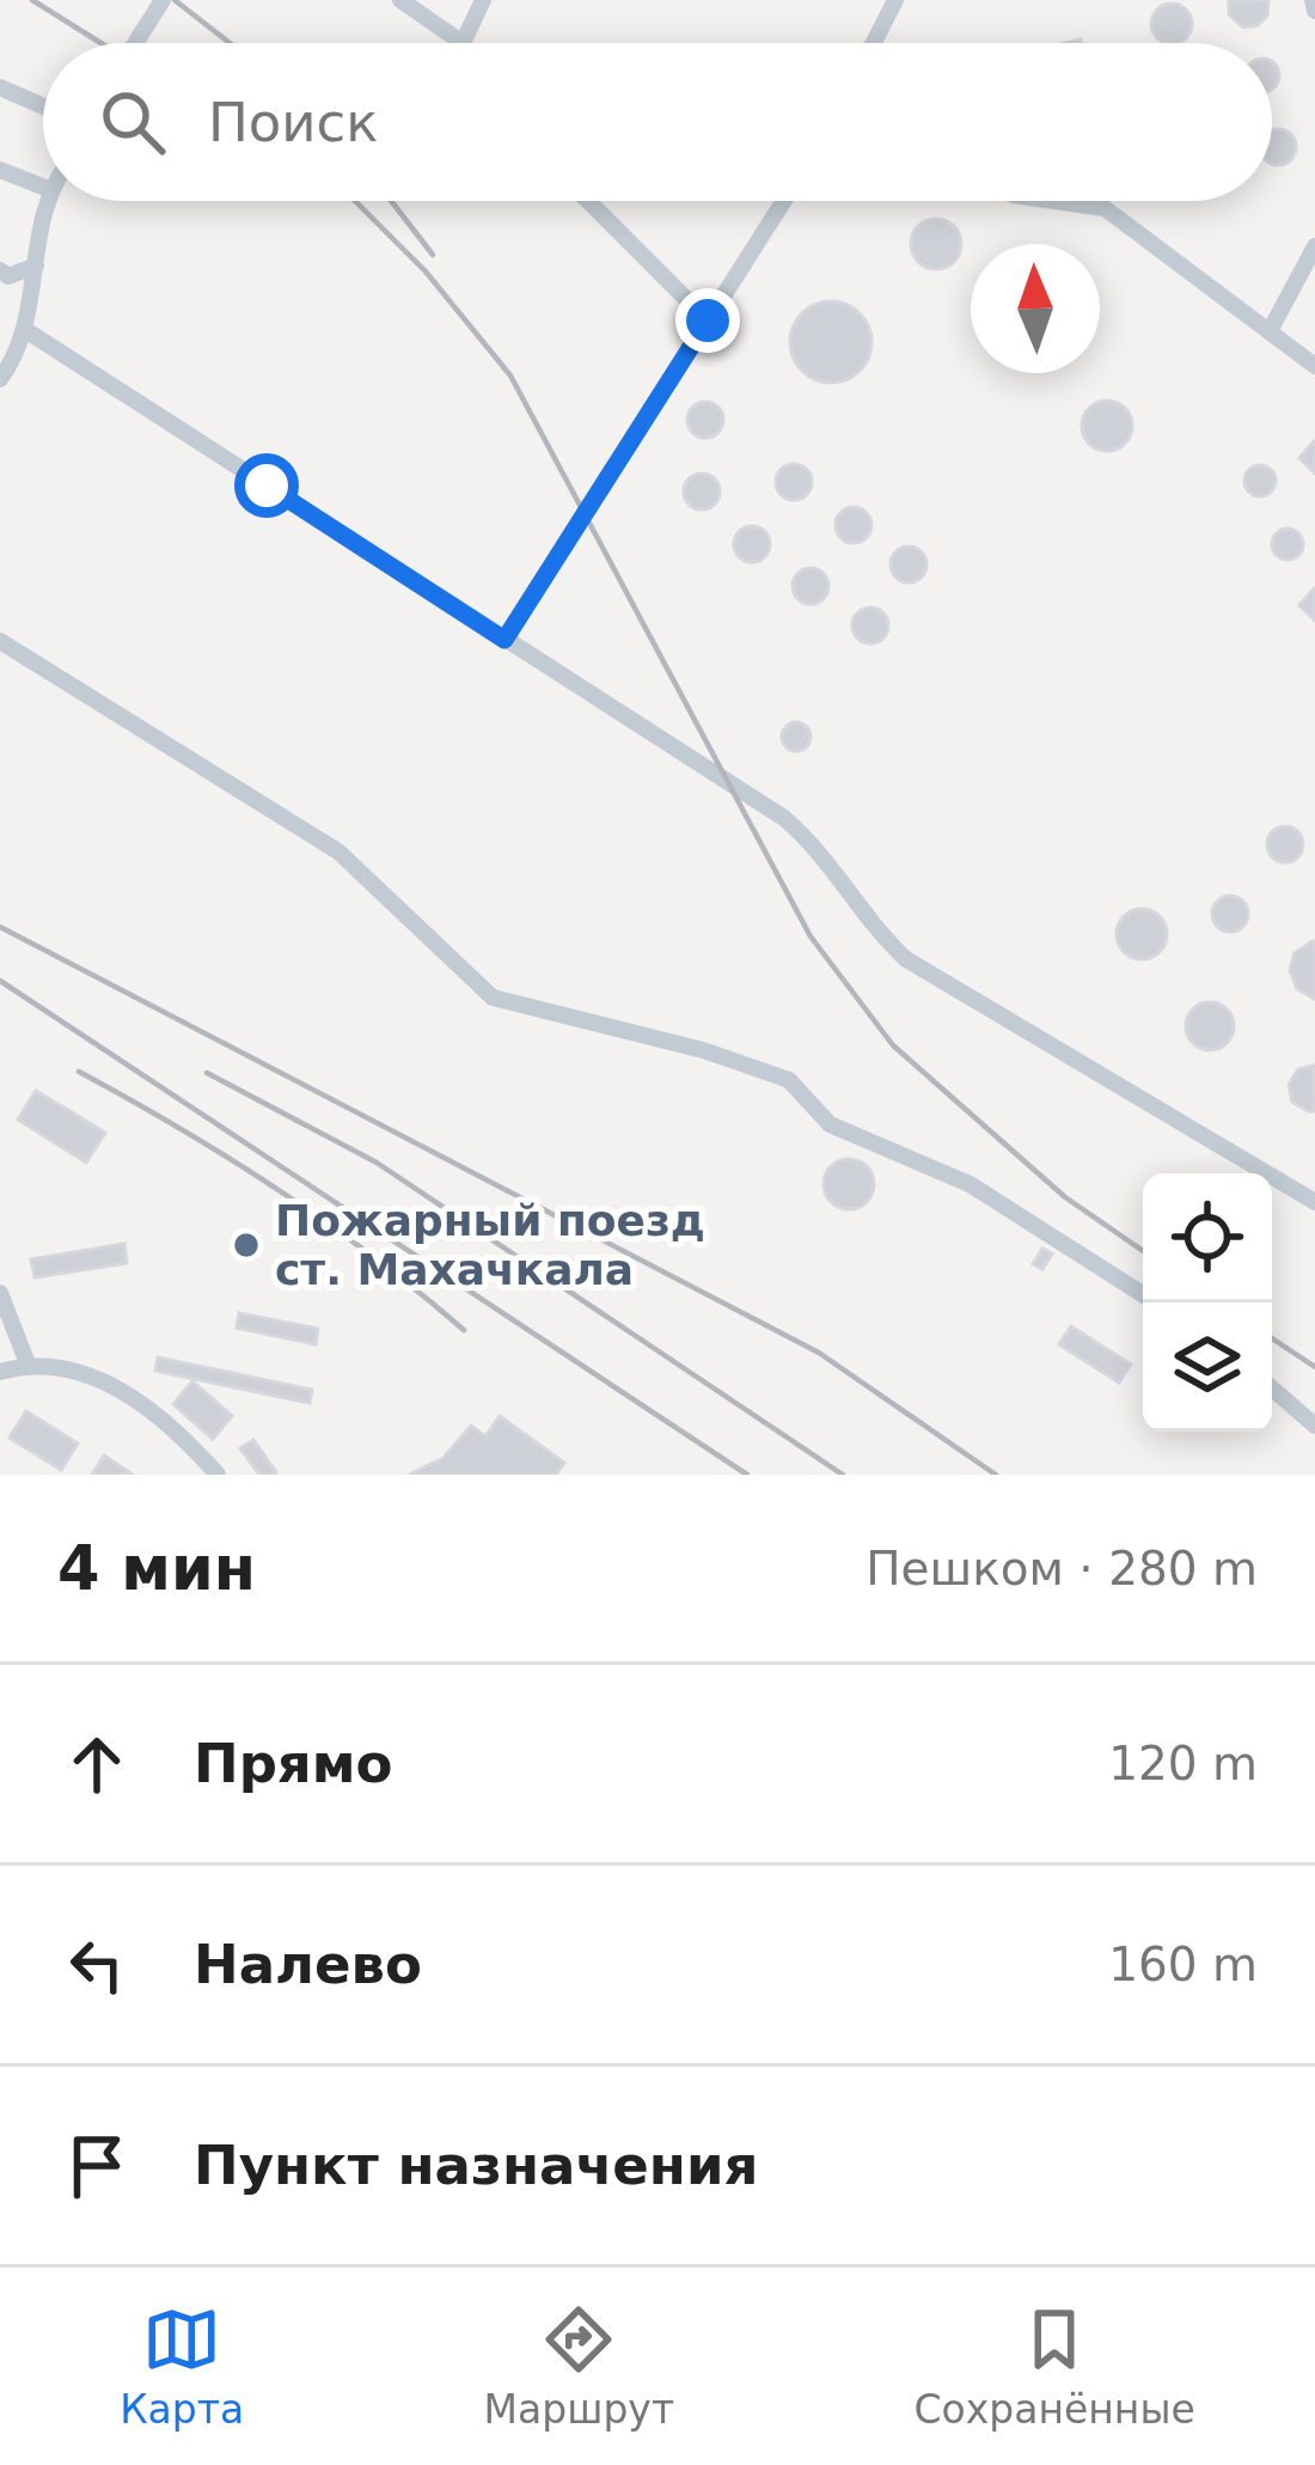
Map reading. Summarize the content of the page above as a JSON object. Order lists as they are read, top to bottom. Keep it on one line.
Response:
{"places":["Пожарный поезд ст. Махачкала"],"north":"top","page":{"search":"Поиск","heading":["4 мин","Пешком · 280 m"],"list":[["Прямо","120 m"],["Налево","160 m"],"Пункт назначения"],"nav":["Карта","Маршрут","Сохранённые"]}}
